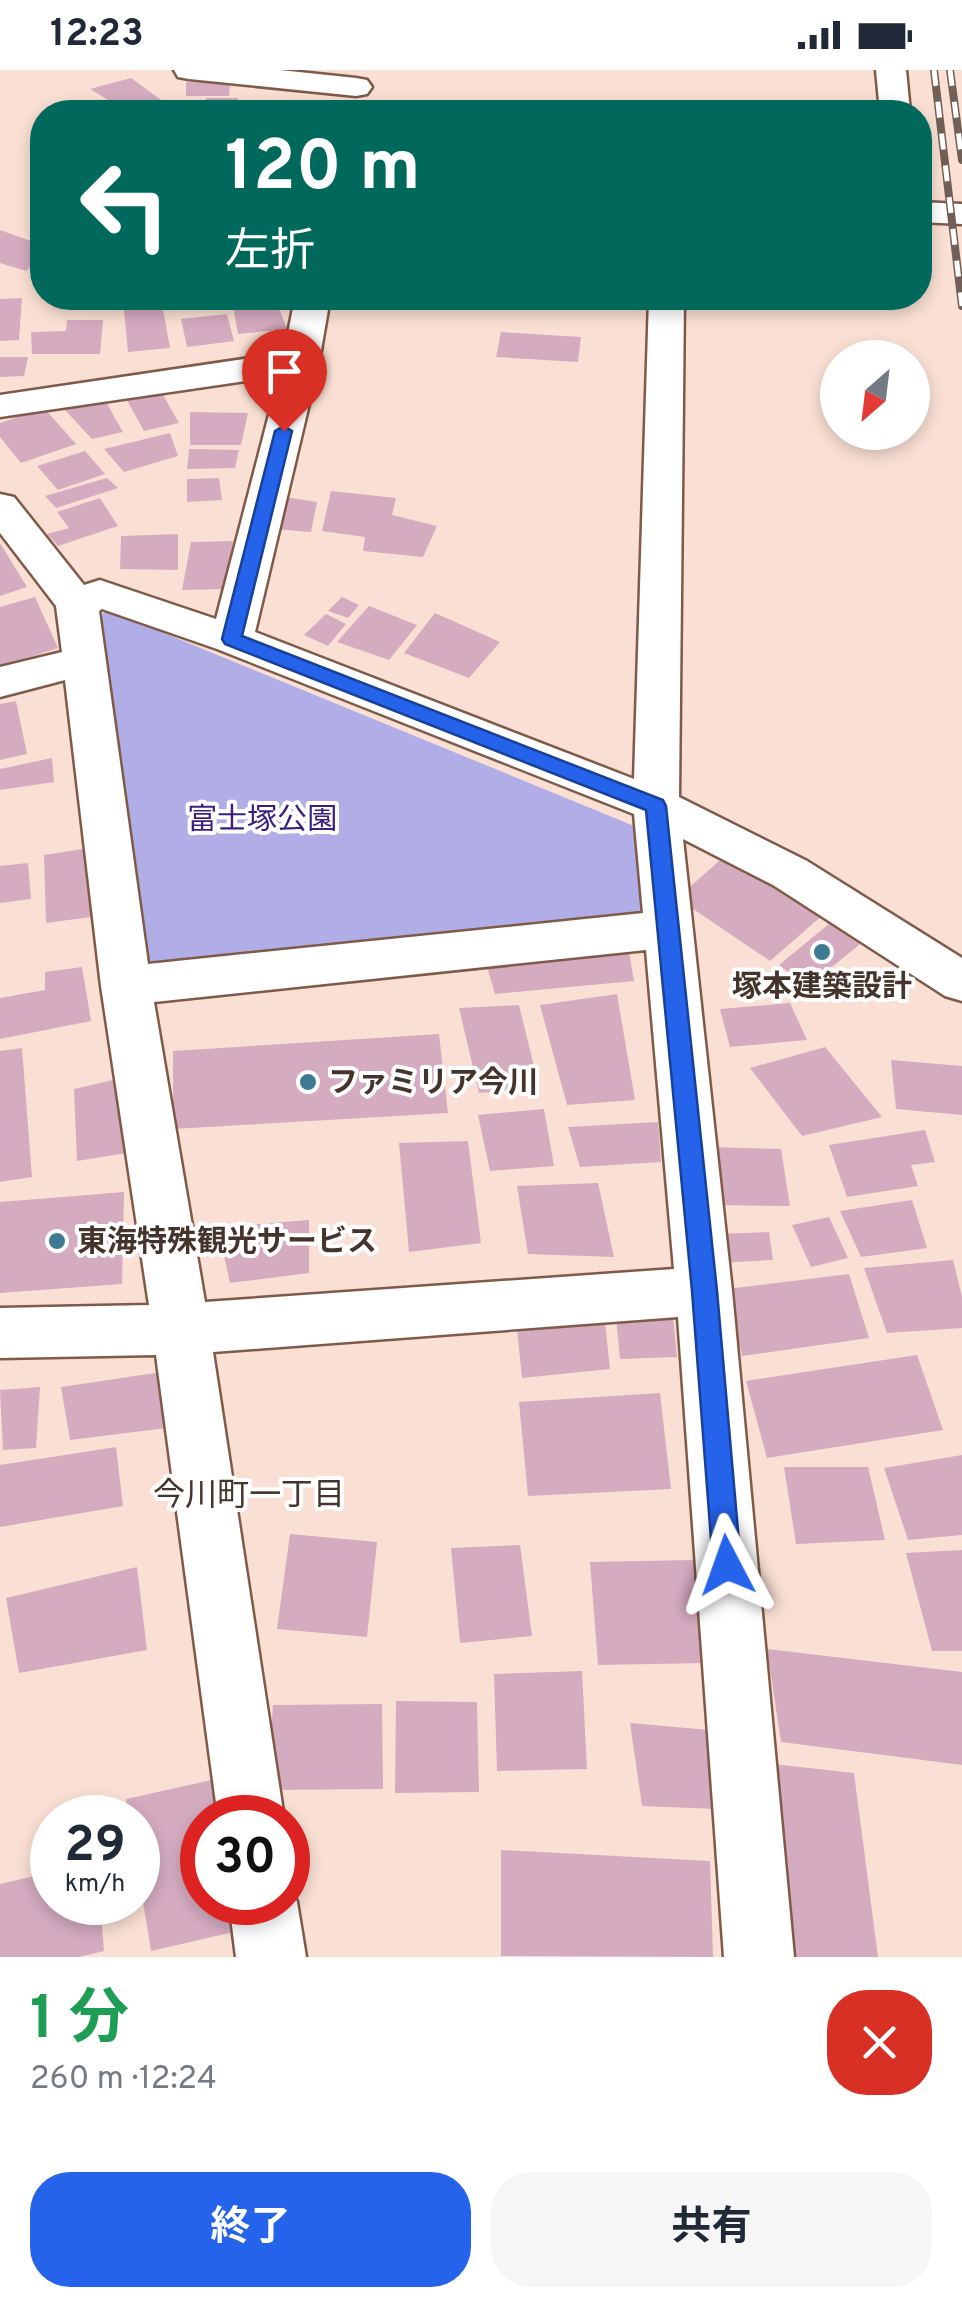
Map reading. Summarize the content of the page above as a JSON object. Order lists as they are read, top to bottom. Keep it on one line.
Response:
{"districts":["今川町一丁目"],"parks":["富士塚公園"],"places":["塚本建築設計","ファミリア今川","東海特殊観光サービス"],"north":"bottom left","page":{"status":"12:23","turn":["120 m","左折"],"speed":"29 km/h","limit":"30","heading":["1 分","260 m · 12:24"],"buttons":["終了","共有"]}}
